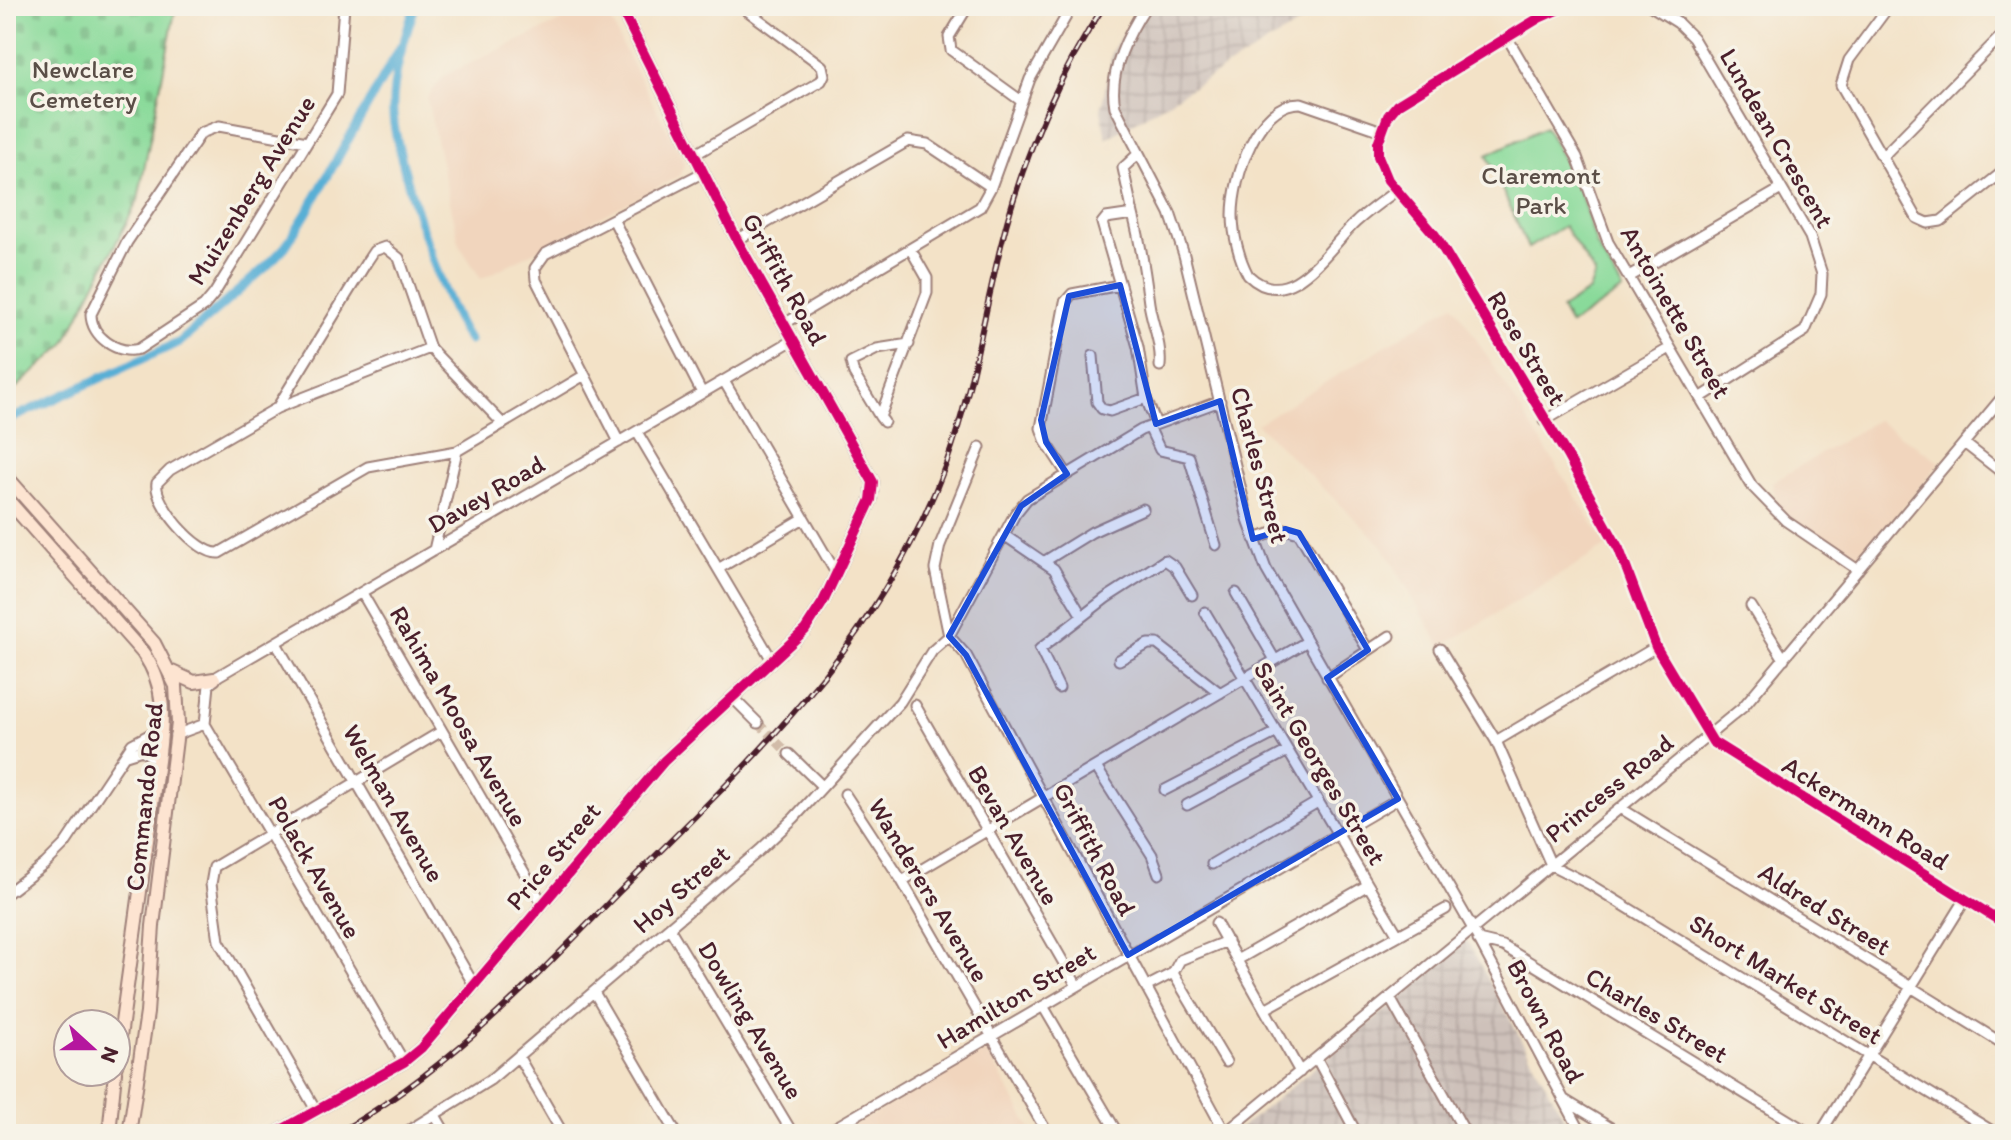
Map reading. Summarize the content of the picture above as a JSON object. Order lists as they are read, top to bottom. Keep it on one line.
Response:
{"streets":{"main road":["Commando Road"],"street":["Lundean Crescent","Muizenberg Avenue","Griffith Road","Antoinette Street","Rose Street","Charles Street","Davey Road","Rahima Moosa Avenue","Saint Georges Street","Princess Road","Welman Avenue","Ackermann Road","Bevan Avenue","Price Street","Polack Avenue","Hoy Street","Wanderers Avenue","Aldred Street","Short Market Street","Hamilton Street","Dowling Avenue","Brown Road"]},"crossings":[["Lundean Crescent","Antoinette Street"],["Griffith Road","Davey Road"],["Griffith Road","Princess Road"],["Griffith Road","Price Street"],["Griffith Road","Hoy Street"],["Griffith Road","Hamilton Street"],["Antoinette Street","Princess Road"],["Rose Street","Princess Road"],["Rose Street","Ackermann Road"],["Charles Street","Princess Road"],["Charles Street","Hoy Street"],["Charles Street","Hamilton Street"],["Charles Street","Brown Road"],["Davey Road","Rahima Moosa Avenue"],["Davey Road","Welman Avenue"],["Davey Road","Polack Avenue"],["Rahima Moosa Avenue","Price Street"],["Saint Georges Street","Hamilton Street"],["Princess Road","Ackermann Road"],["Princess Road","Aldred Street"],["Princess Road","Short Market Street"],["Princess Road","Brown Road"],["Welman Avenue","Price Street"],["Bevan Avenue","Hamilton Street"],["Price Street","Polack Avenue"],["Hoy Street","Dowling Avenue"],["Wanderers Avenue","Hamilton Street"]],"parks":["Newclare Cemetery","Claremont Park"],"north":"right"}
